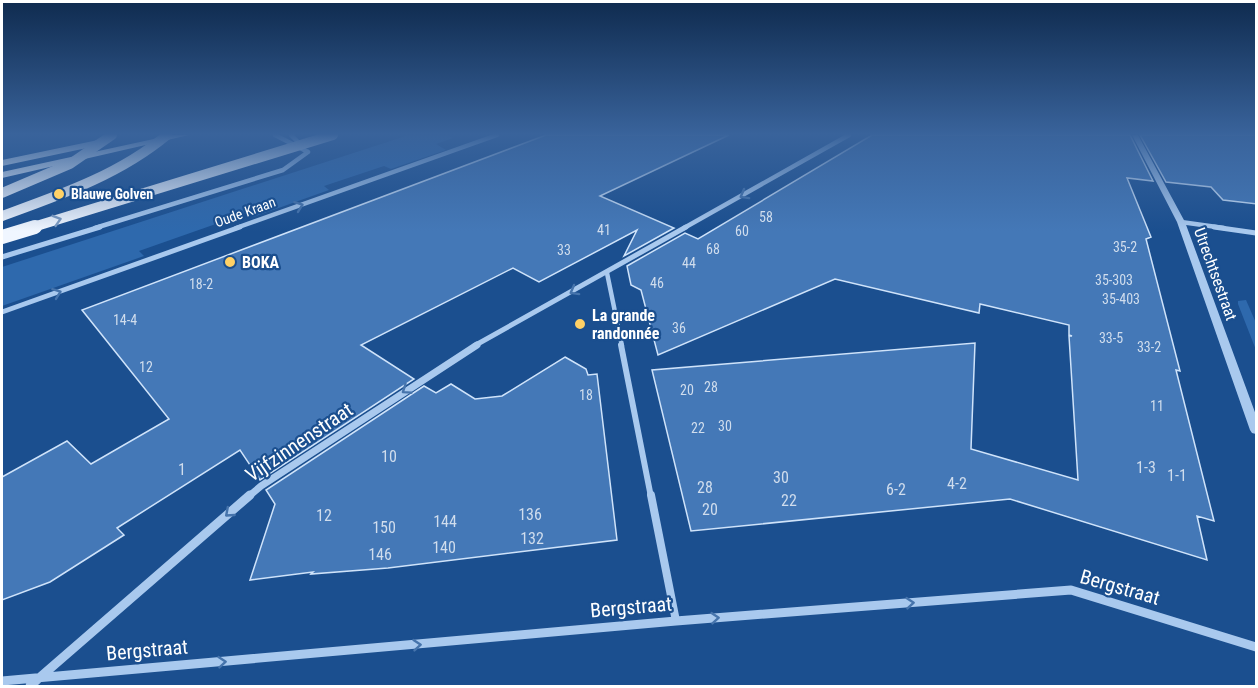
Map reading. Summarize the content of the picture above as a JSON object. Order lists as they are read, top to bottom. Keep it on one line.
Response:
{"streets":{"street":["Oude Kraan","Utrechtsestraat","Vijfzinnenstraat","Bergstraat"]},"crossings":[["Vijfzinnenstraat","Bergstraat"]],"one_way":["Vijfzinnenstraat","Bergstraat"],"places":["Blauwe Golven","BOKA","La grande randonnée"],"house_numbers":["58","41","60","35-2","68","33","44","35-303","46","18-2","35-403","14-4","36","33-5","33-2","12","28","20","18","11","30","22","10","1-3","1","1-1","30","4-2","28","6-2","22","20","136","12","144","150","132","140","146"]}
